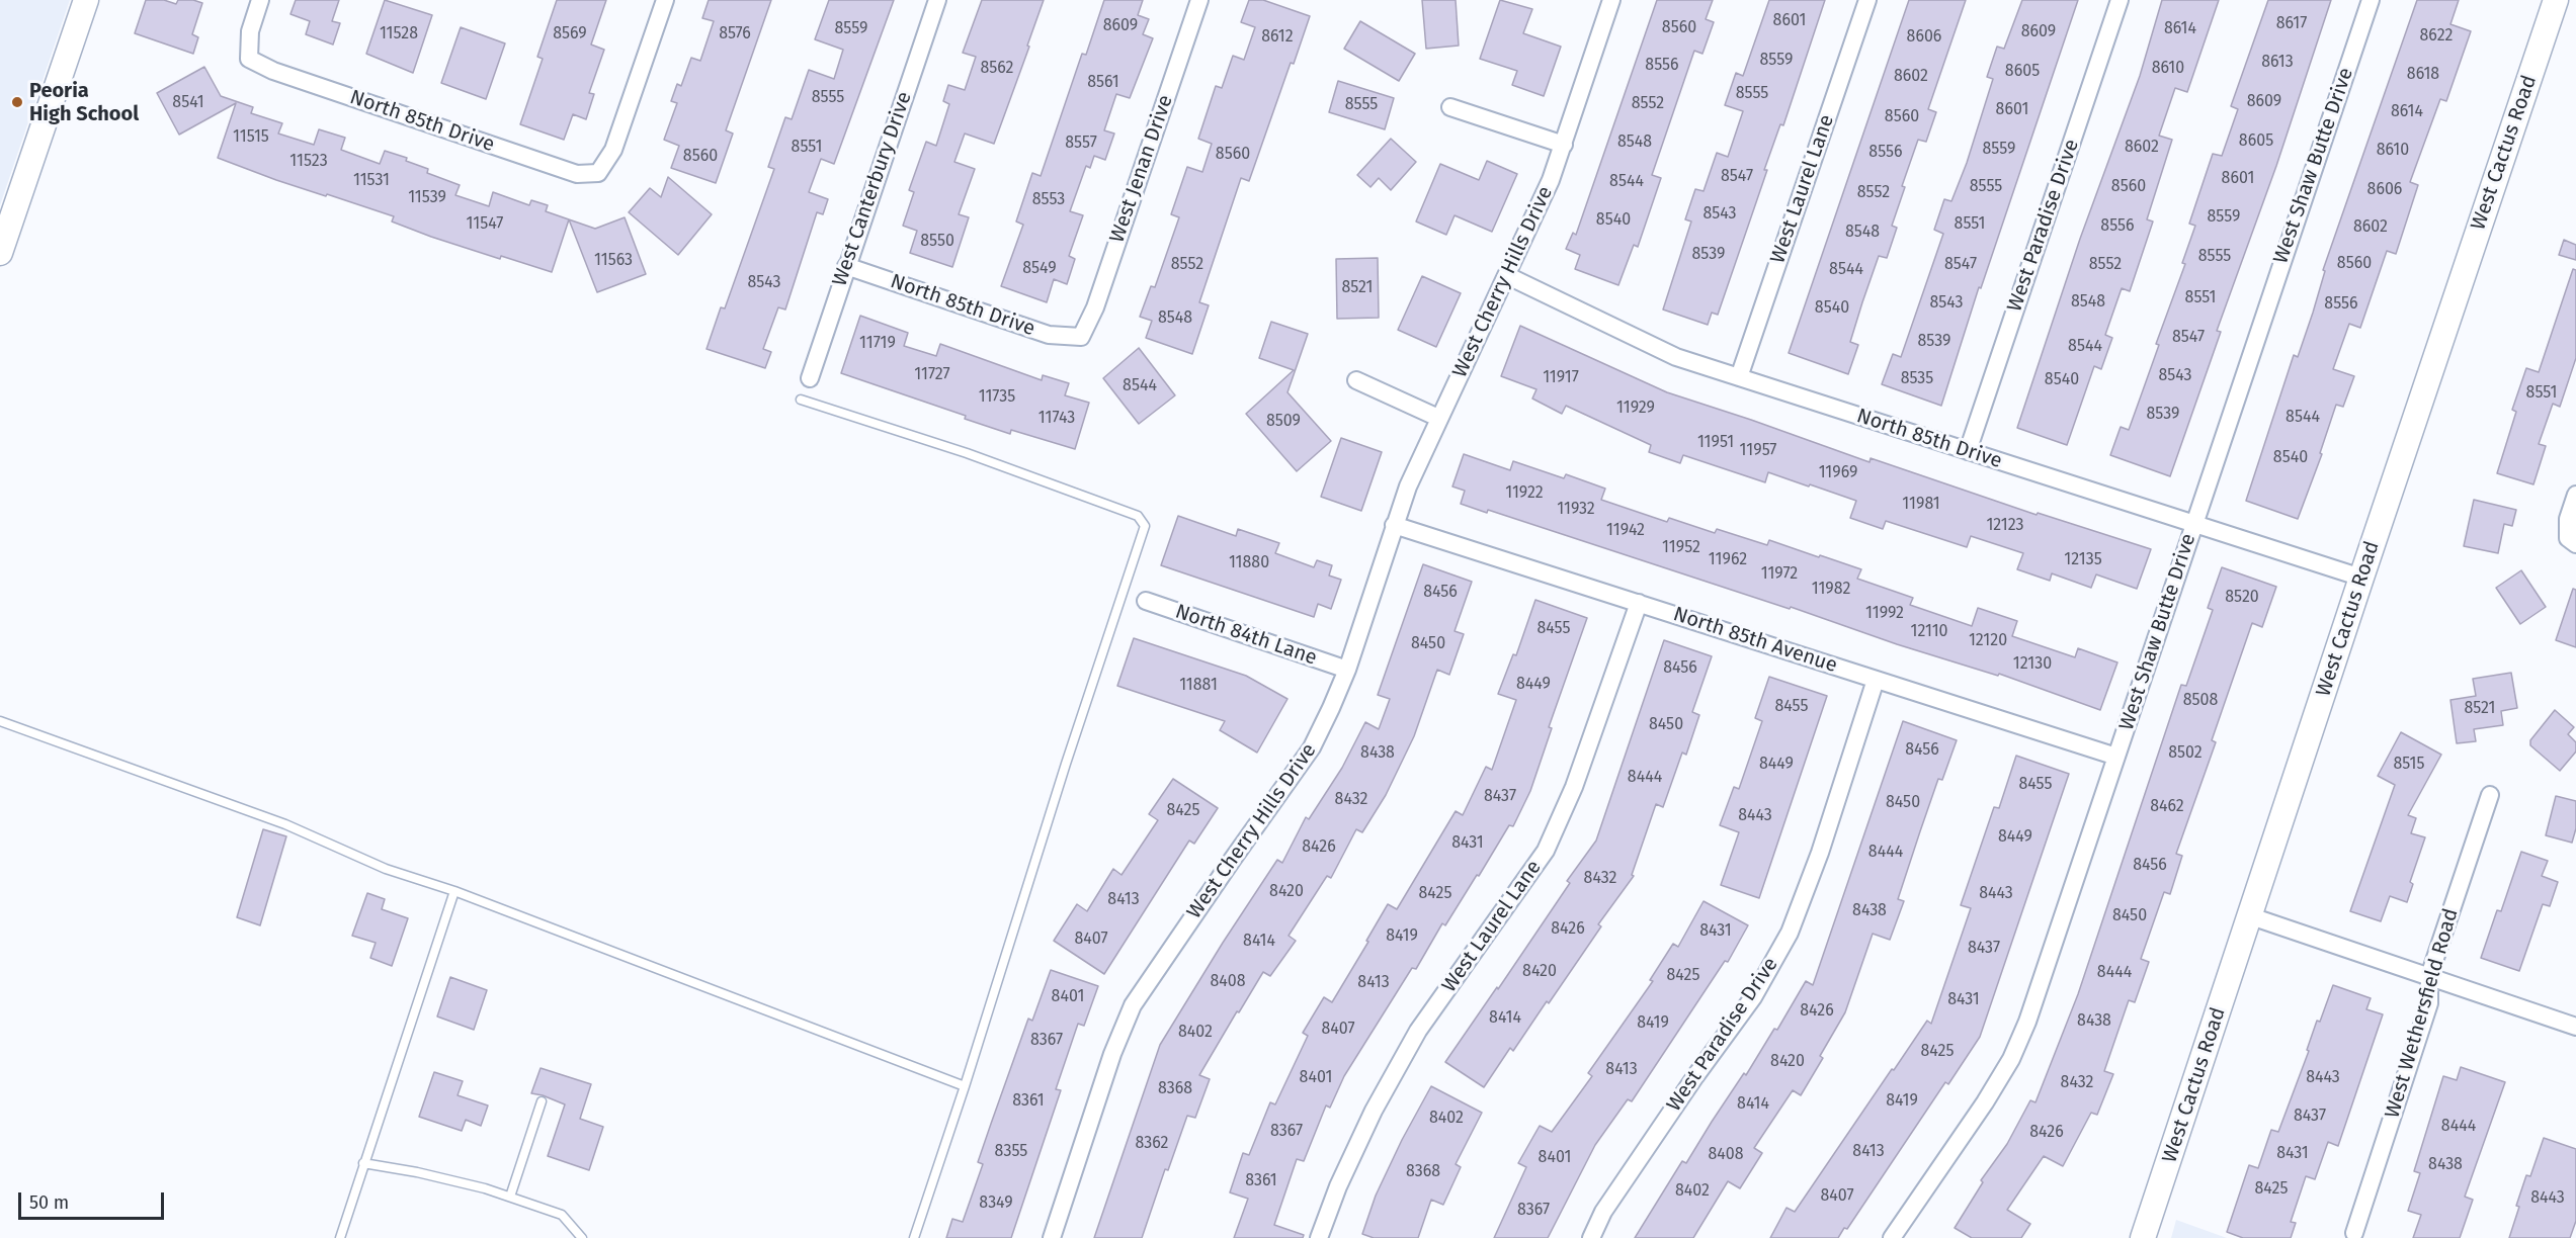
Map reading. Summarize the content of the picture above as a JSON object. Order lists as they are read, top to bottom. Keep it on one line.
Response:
{"streets":{"main road":["West Cactus Road"],"street":["North 85th Drive","West Shaw Butte Drive","West Jenan Drive","West Canterbury Drive","West Laurel Lane","West Paradise Drive","West Cherry Hills Drive","North 84th Lane","North 85th Avenue","West Wethersfield Road"]},"crossings":[["North 85th Drive","West Cactus Road"],["North 85th Drive","West Shaw Butte Drive"],["North 85th Drive","West Jenan Drive"],["North 85th Drive","West Canterbury Drive"],["North 85th Drive","West Laurel Lane"],["North 85th Drive","West Paradise Drive"],["North 85th Drive","West Cherry Hills Drive"],["West Shaw Butte Drive","North 85th Avenue"],["West Laurel Lane","North 85th Avenue"],["West Paradise Drive","North 85th Avenue"],["West Cherry Hills Drive","North 84th Lane"],["West Cherry Hills Drive","North 85th Avenue"]],"places":["Peoria High School"],"house_numbers":["8601","8617","8609","8560","8559","8614","8609","11528","8569","8576","8622","8612","8606","8559","8613","8556","8562","8610","8605","8618","8602","8561","8555","8555","8609","8541","8552","8555","8601","8614","8560","11515","8605","8548","8557","8551","8602","8559","8610","8556","8560","8560","11523","8547","8601","11531","8544","8555","8560","8606","8552","11539","8553","8543","8559","8540","11547","8551","8556","8602","8548","8550","8539","8555","11563","8560","8552","8547","8552","8549","8544","8543","8521","8551","8548","8543","8556","8540","8548","8547","8539","11719","8544","11727","8543","11917","8535","8540","8544","8551","11735","11929","8539","8544","11743","8509","11951","11957","8540","11969","11922","11981","11932","12123","11942","11952","11962","12135","11880","11972","11982","8456","8520","11992","8455","12110","12120","8450","12130","8456","8449","11881","8508","8455","8521","8450","8456","8438","8502","8449","8515","8444","8455","8437","8432","8450","8462","8425","8443","8449","8431","8426","8444","8456","8432","8420","8425","8443","8413","8438","8450","8426","8431","8419","8407","8414","8437","8420","8444","8425","8408","8413","8401","8431","8426","8414","8438","8419","8407","8402","8367","8425","8420","8413","8401","8443","8432","8368","8361","8419","8414","8437","8402","8444","8367","8426","8362","8355","8413","8431","8408","8401","8438","8368","8361","8425","8402","8407","8443","8349","8367"],"scale_bar":"50 m"}
